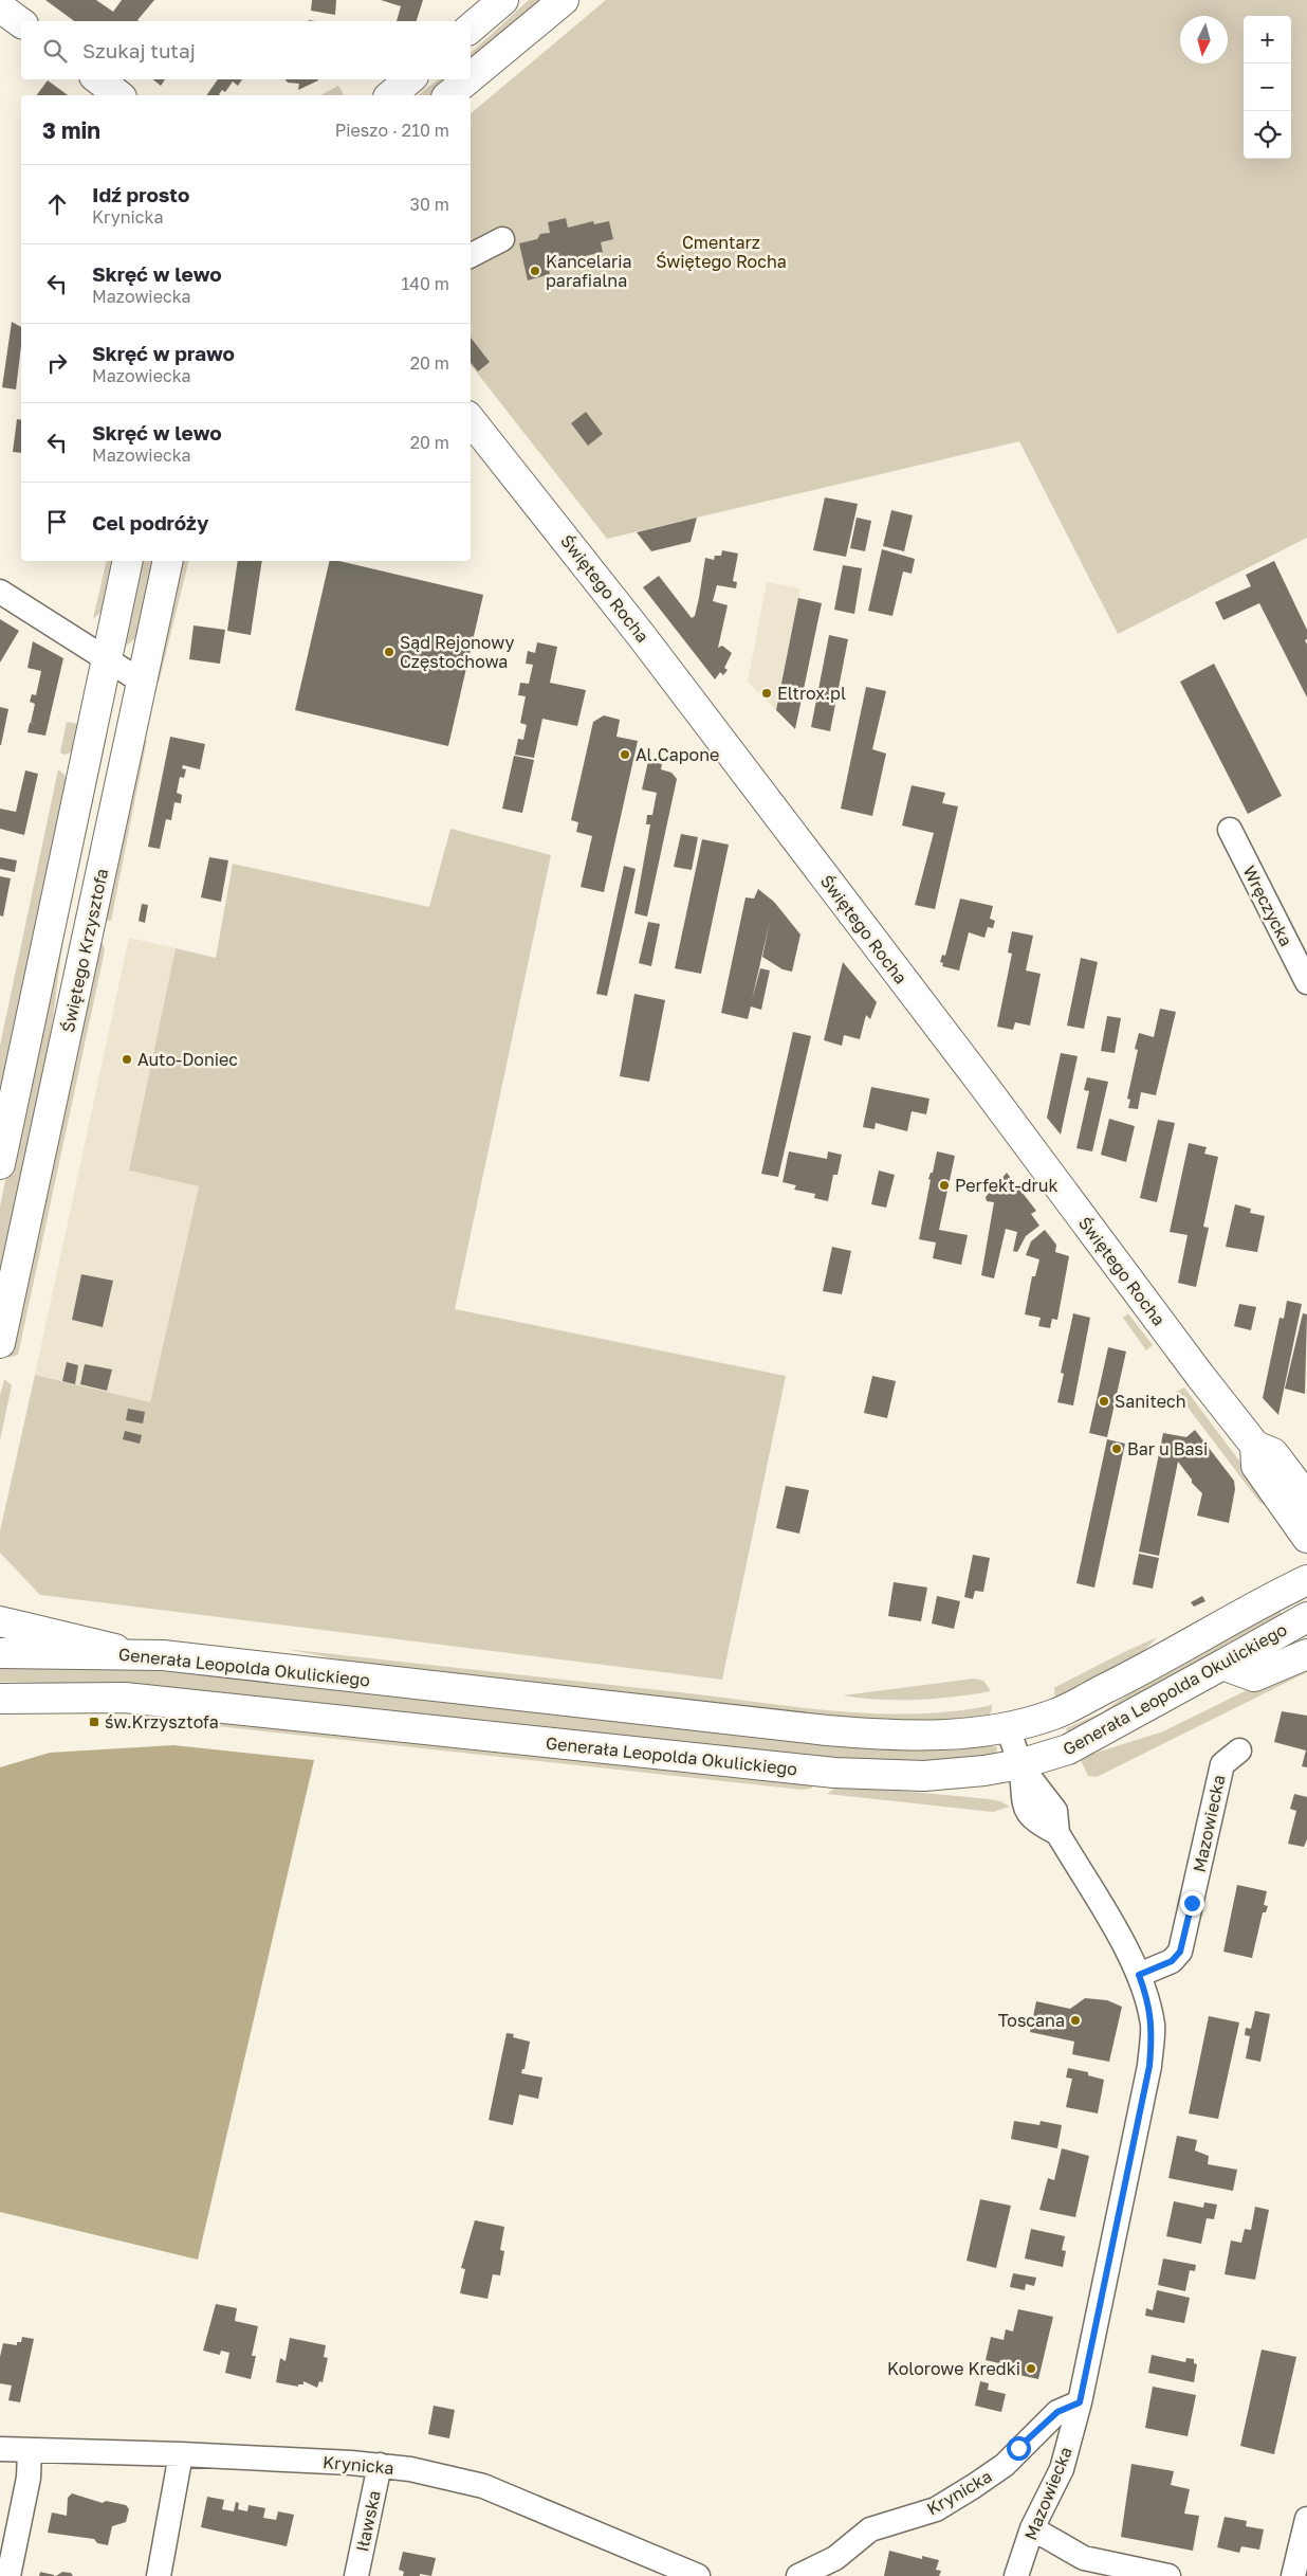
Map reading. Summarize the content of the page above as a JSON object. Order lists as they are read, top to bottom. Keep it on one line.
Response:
{"streets":{"main road":["Świętego Rocha","Świętego Krzysztofa","Generała Leopolda Okulickiego"],"street":["Wręczycka","Mazowiecka","Krynicka","Iławska"]},"crossings":[["Generała Leopolda Okulickiego","Mazowiecka"],["Mazowiecka","Krynicka"],["Krynicka","Iławska"]],"parks":["Cmentarz Świętego Rocha"],"places":{"other":["Kancelaria parafialna","Sąd Rejonowy Częstochowa","Eltrox.pl","Al.Capone","Auto-Doniec","Perfekt-druk","Sanitech","Bar u Basi","Toscana","Kolorowe Kredki"],"transit":["św.Krzysztofa"]},"north":"bottom","page":{"map_buttons":["+","−"],"search":"Szukaj tutaj","heading":["3 min","Pieszo · 210 m"],"list":[["Idź prosto","Krynicka","30 m"],["Skręć w lewo","Mazowiecka","140 m"],["Skręć w prawo","Mazowiecka","20 m"],["Skręć w lewo","Mazowiecka","20 m"],"Cel podróży"]}}
